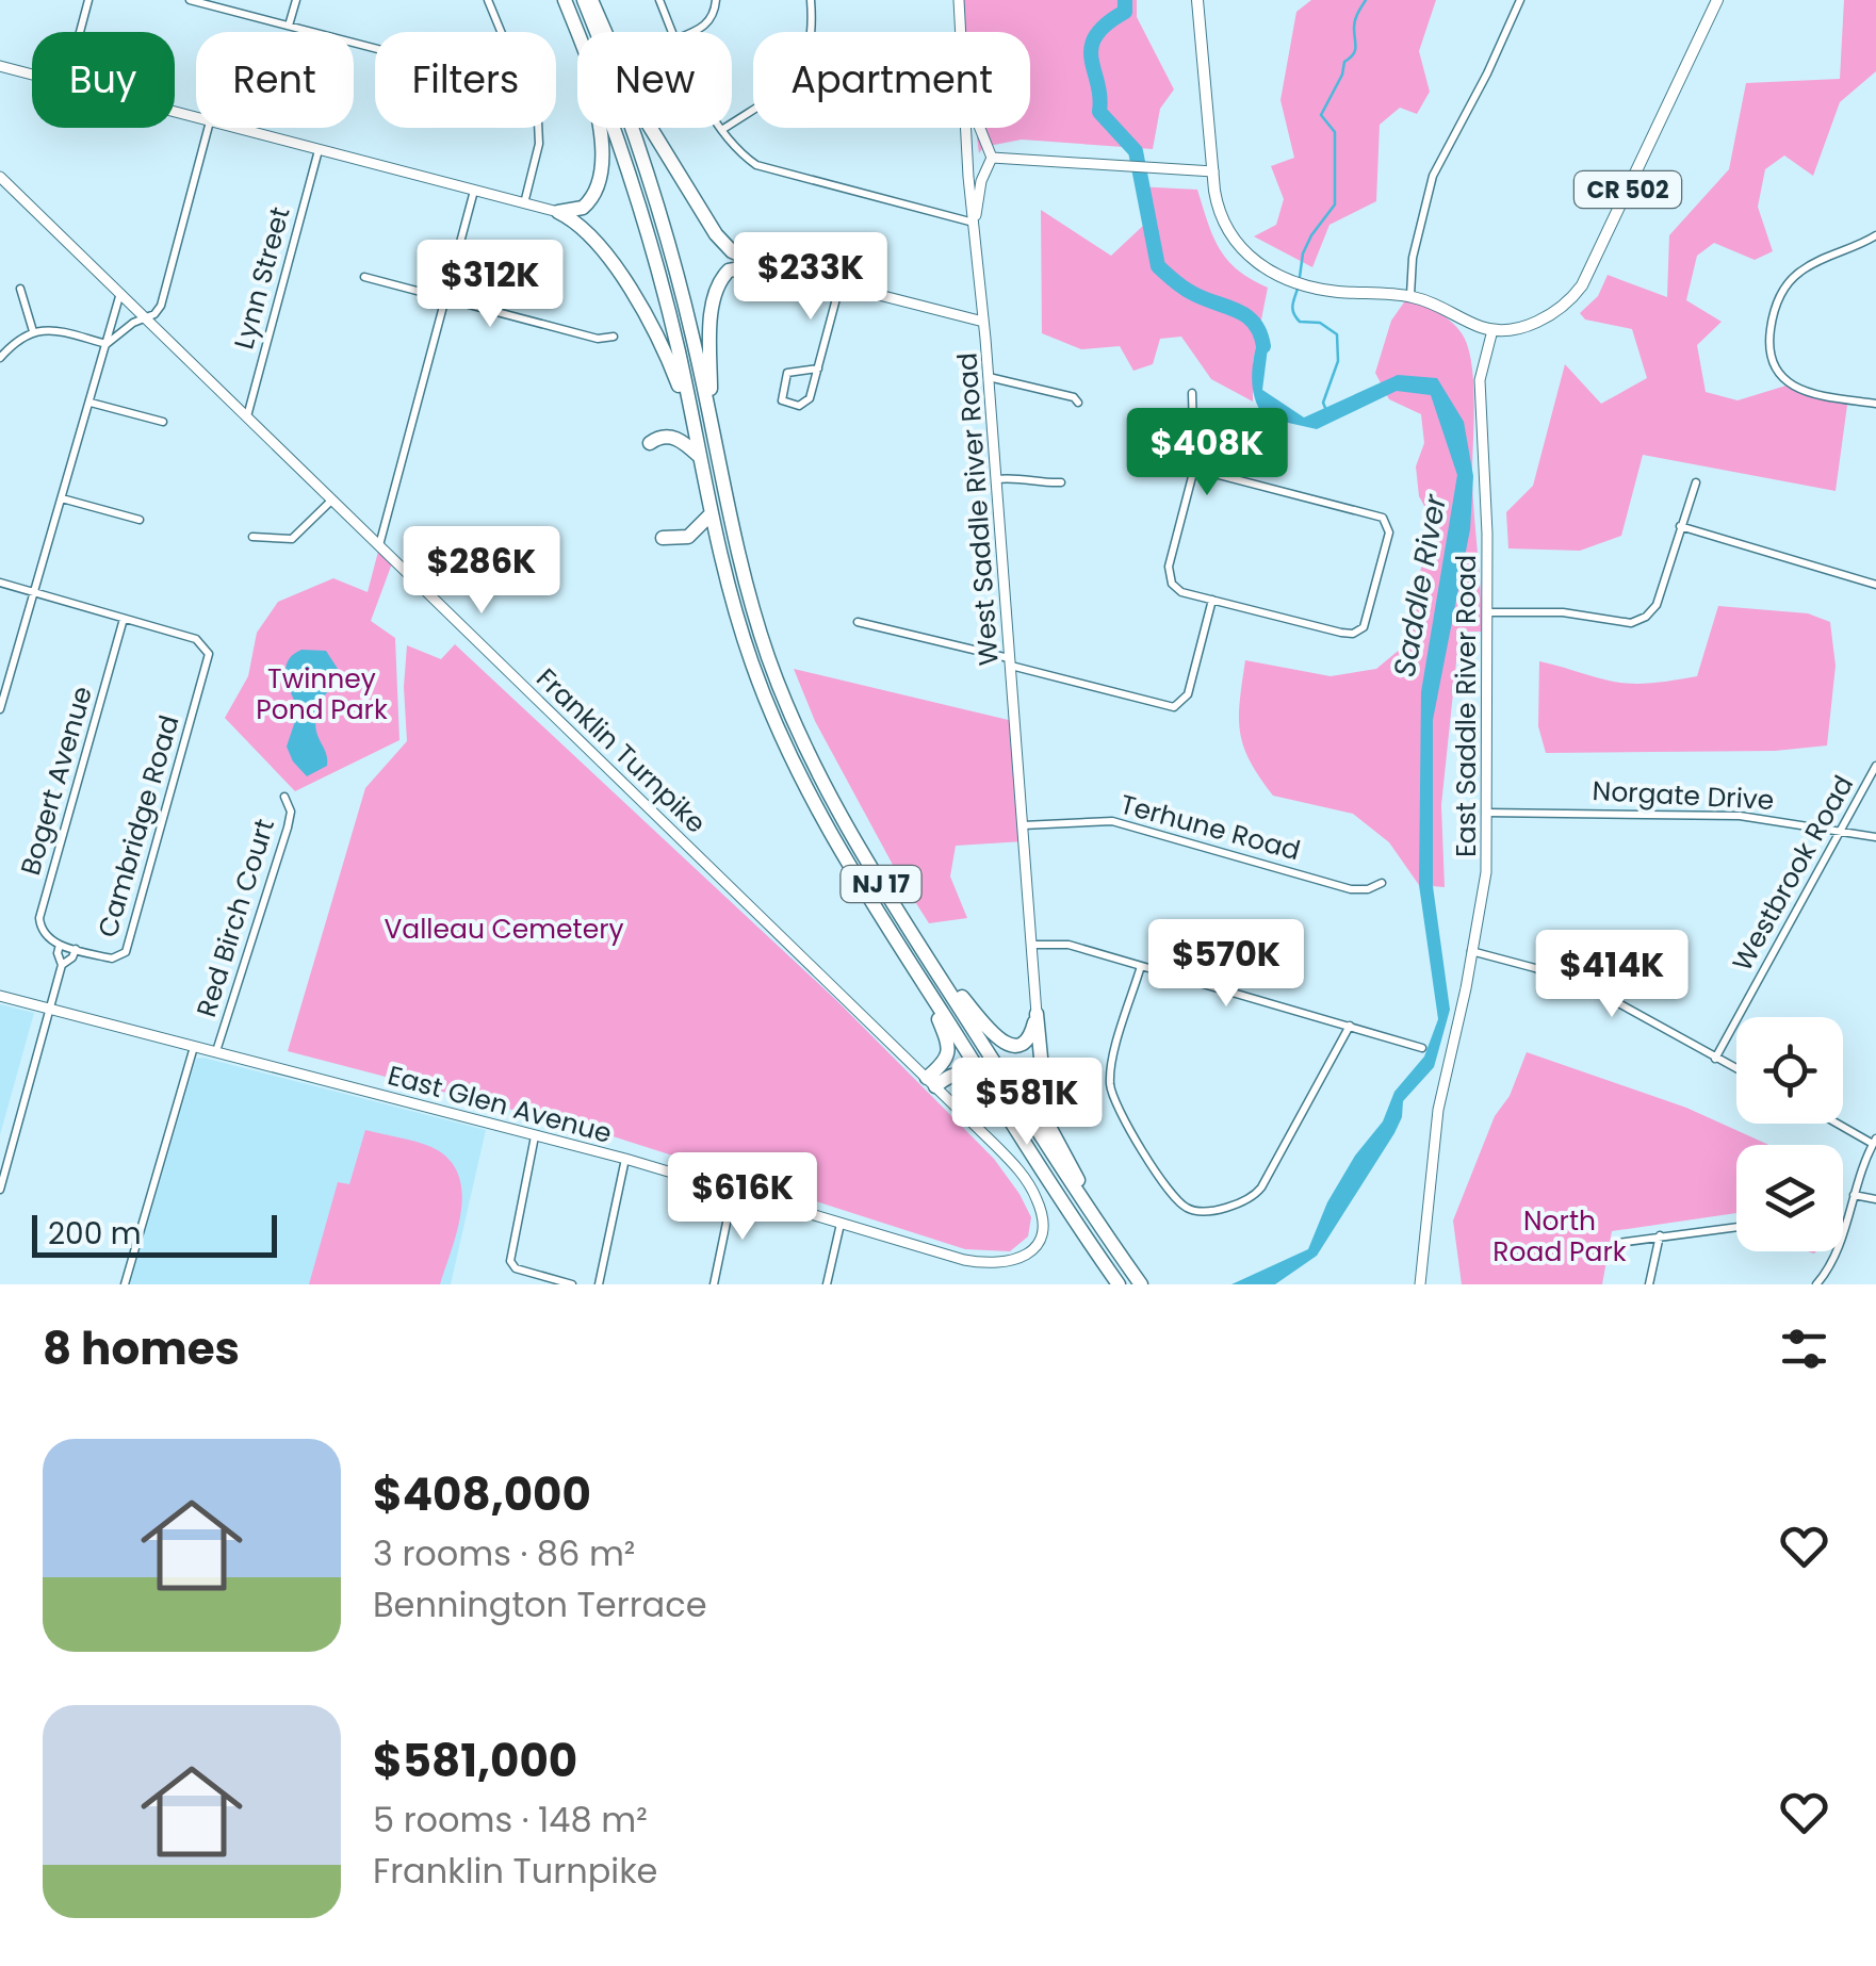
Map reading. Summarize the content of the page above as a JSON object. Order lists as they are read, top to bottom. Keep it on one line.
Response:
{"streets":{"highway":["NJ 17"],"main road":["CR 502"],"street":["Lynn Street","West Saddle River Road","East Saddle River Road","Franklin Turnpike","Bogert Avenue","Norgate Drive","Cambridge Road","Terhune Road","Westbrook Road","Red Birch Court","East Glen Avenue"]},"crossings":[["CR 502","East Saddle River Road"],["Lynn Street","Franklin Turnpike"],["West Saddle River Road","Terhune Road"],["East Saddle River Road","Norgate Drive"],["Franklin Turnpike","East Glen Avenue"],["Bogert Avenue","Cambridge Road"],["Bogert Avenue","East Glen Avenue"],["Norgate Drive","Westbrook Road"],["Red Birch Court","East Glen Avenue"]],"water":["Saddle River"],"parks":["Twinney Pond Park","Valleau Cemetery","North Road Park"],"scale_bar":"200 m","page":{"chip":["Buy","Rent","Filters","New","Apartment"],"price":["$233K","$312K","$408K","$286K","$570K","$414K","$581K","$616K"],"scale":"200 m","heading":"8 homes","list":[{"name":"$408,000","note":"3 rooms · 86 m² · Bennington Terrace"},{"name":"$581,000","note":"5 rooms · 148 m² · Franklin Turnpike"}]}}
